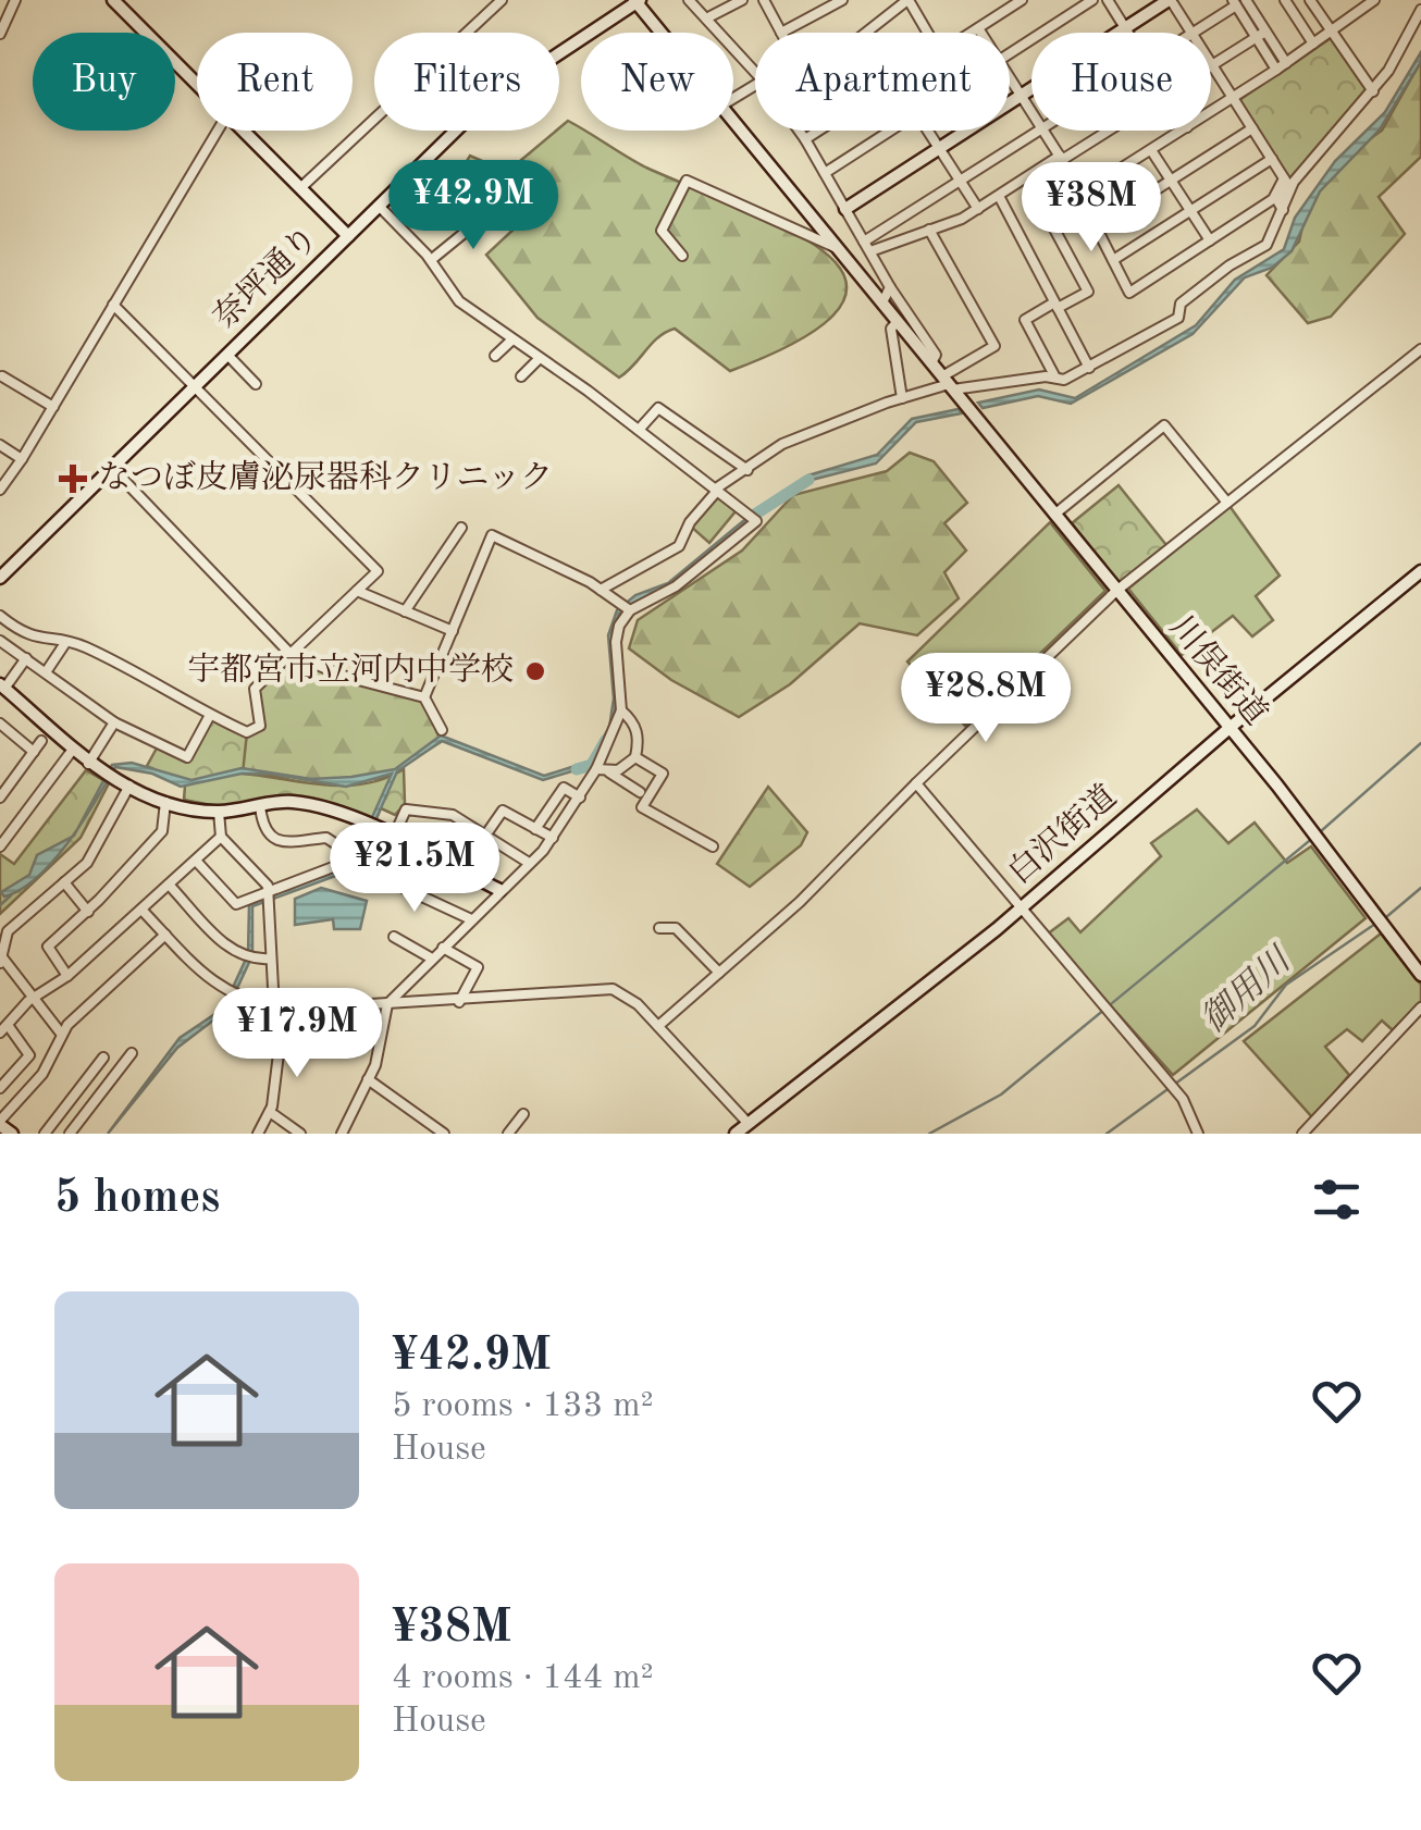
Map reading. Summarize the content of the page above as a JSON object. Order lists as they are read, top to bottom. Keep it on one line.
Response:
{"streets":{"street":["奈坪通り","川俣街道","白沢街道"]},"crossings":[["奈坪通り","川俣街道"],["川俣街道","白沢街道"]],"water":["御用川"],"places":{"health":["なつぼ皮膚泌尿器科クリニック"],"other":["宇都宮市立河内中学校"]},"page":{"chip":["Buy","Rent","Filters","New","Apartment","House"],"price":["¥42.9M","¥38M","¥28.8M","¥21.5M","¥17.9M"],"heading":"5 homes","list":[{"name":"¥42.9M","note":"5 rooms · 133 m² · House"},{"name":"¥38M","note":"4 rooms · 144 m² · House"}]}}
